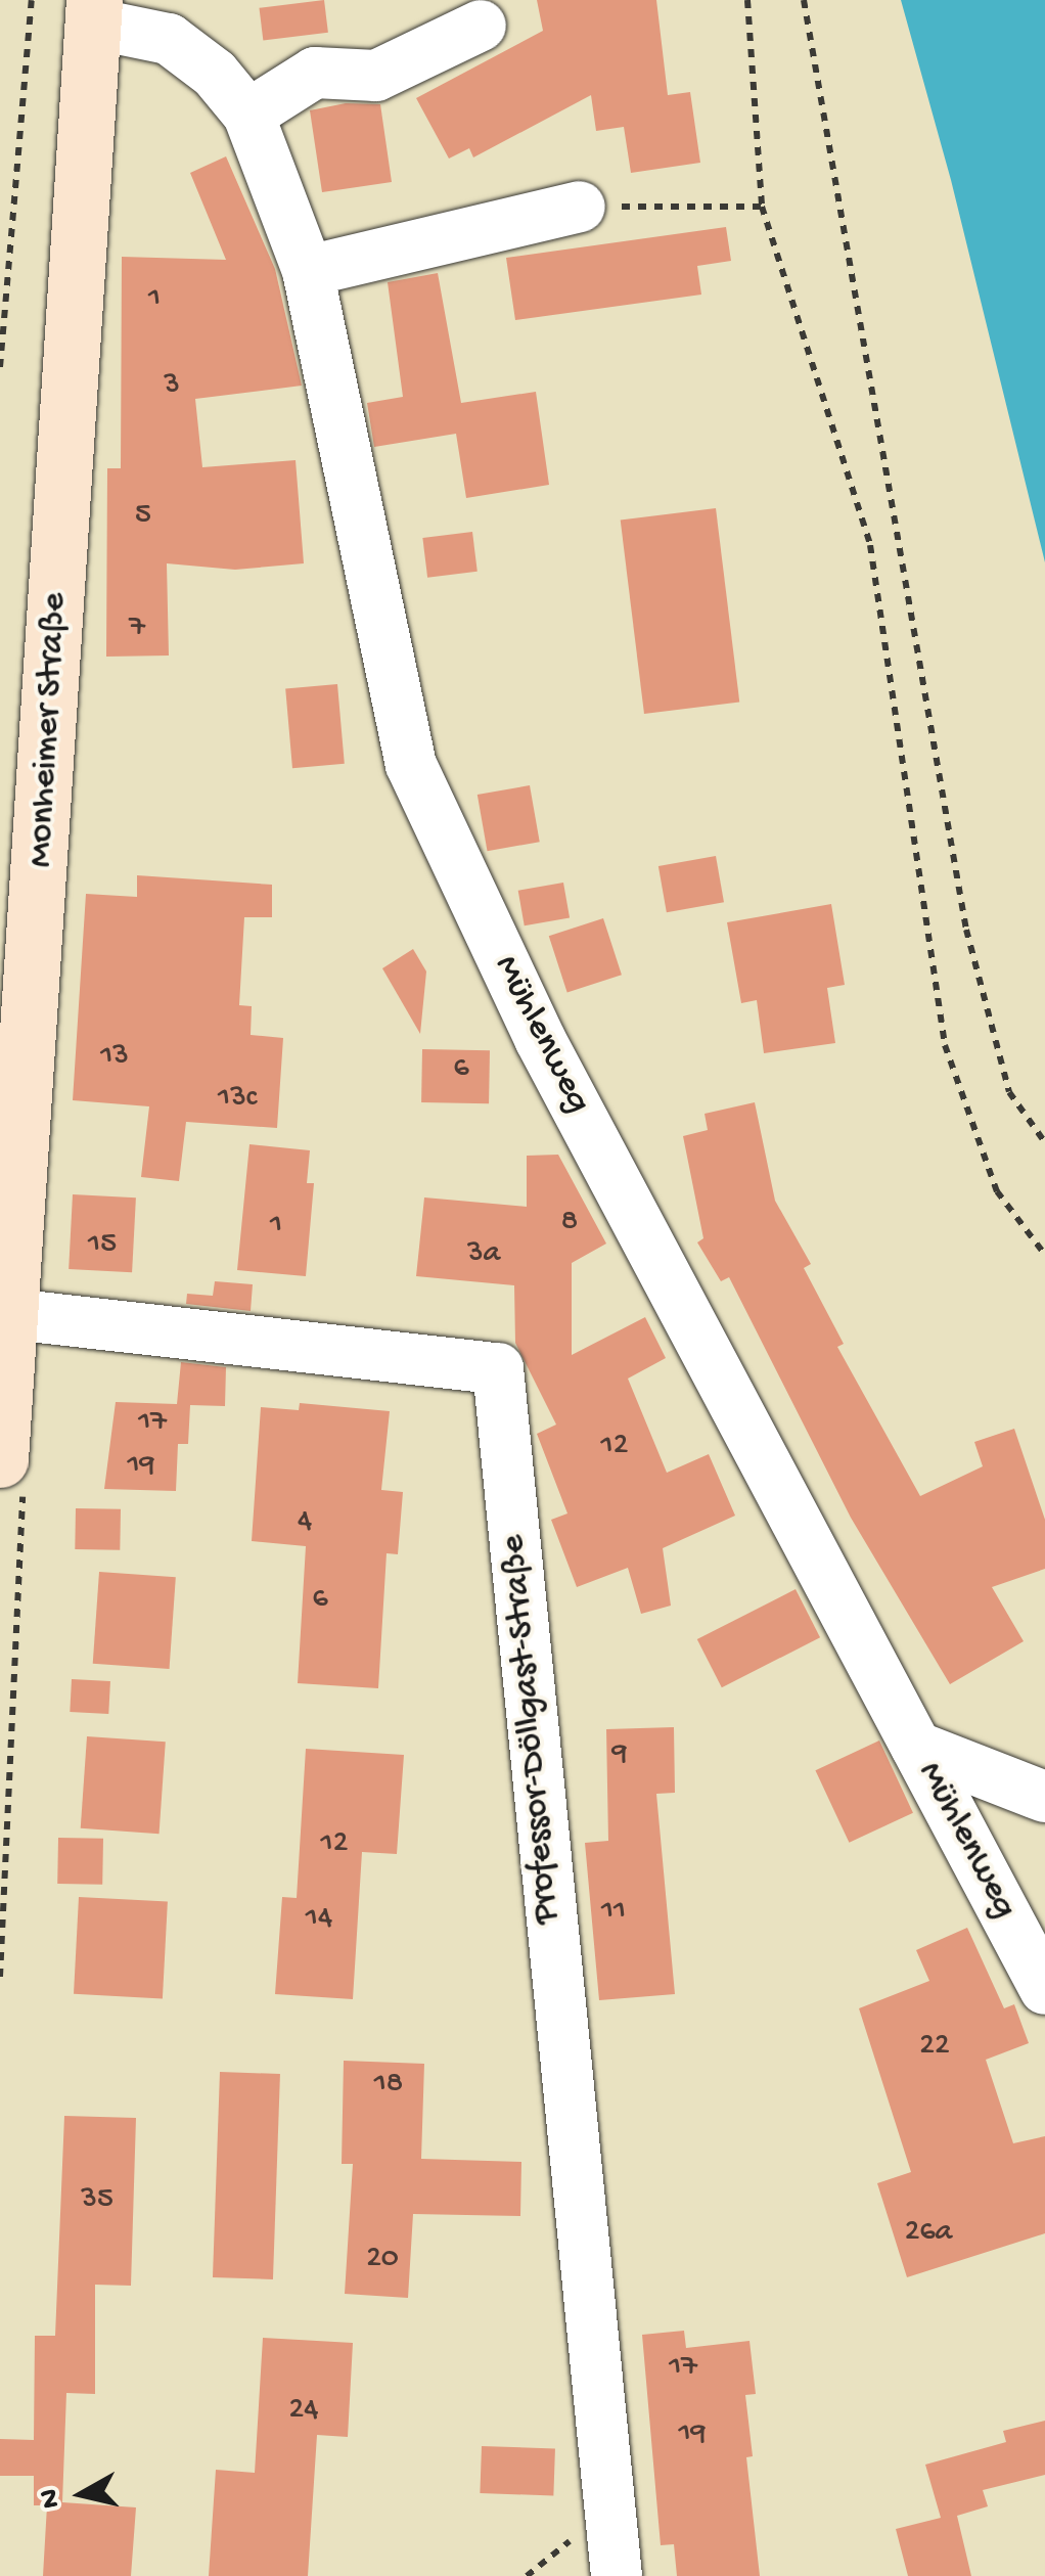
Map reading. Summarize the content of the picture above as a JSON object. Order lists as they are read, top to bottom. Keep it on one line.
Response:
{"streets":{"main road":["Monheimer Straße"],"street":["Mühlenweg","Professor-Döllgast-Straße"]},"crossings":[["Monheimer Straße","Mühlenweg"],["Monheimer Straße","Professor-Döllgast-Straße"]],"house_numbers":["1","3","5","7","13","6","13c","8","1","15","3a","17","12","19","4","6","9","12","11","14","22","18","35","26a","20","17","24","19"],"north":"left"}
